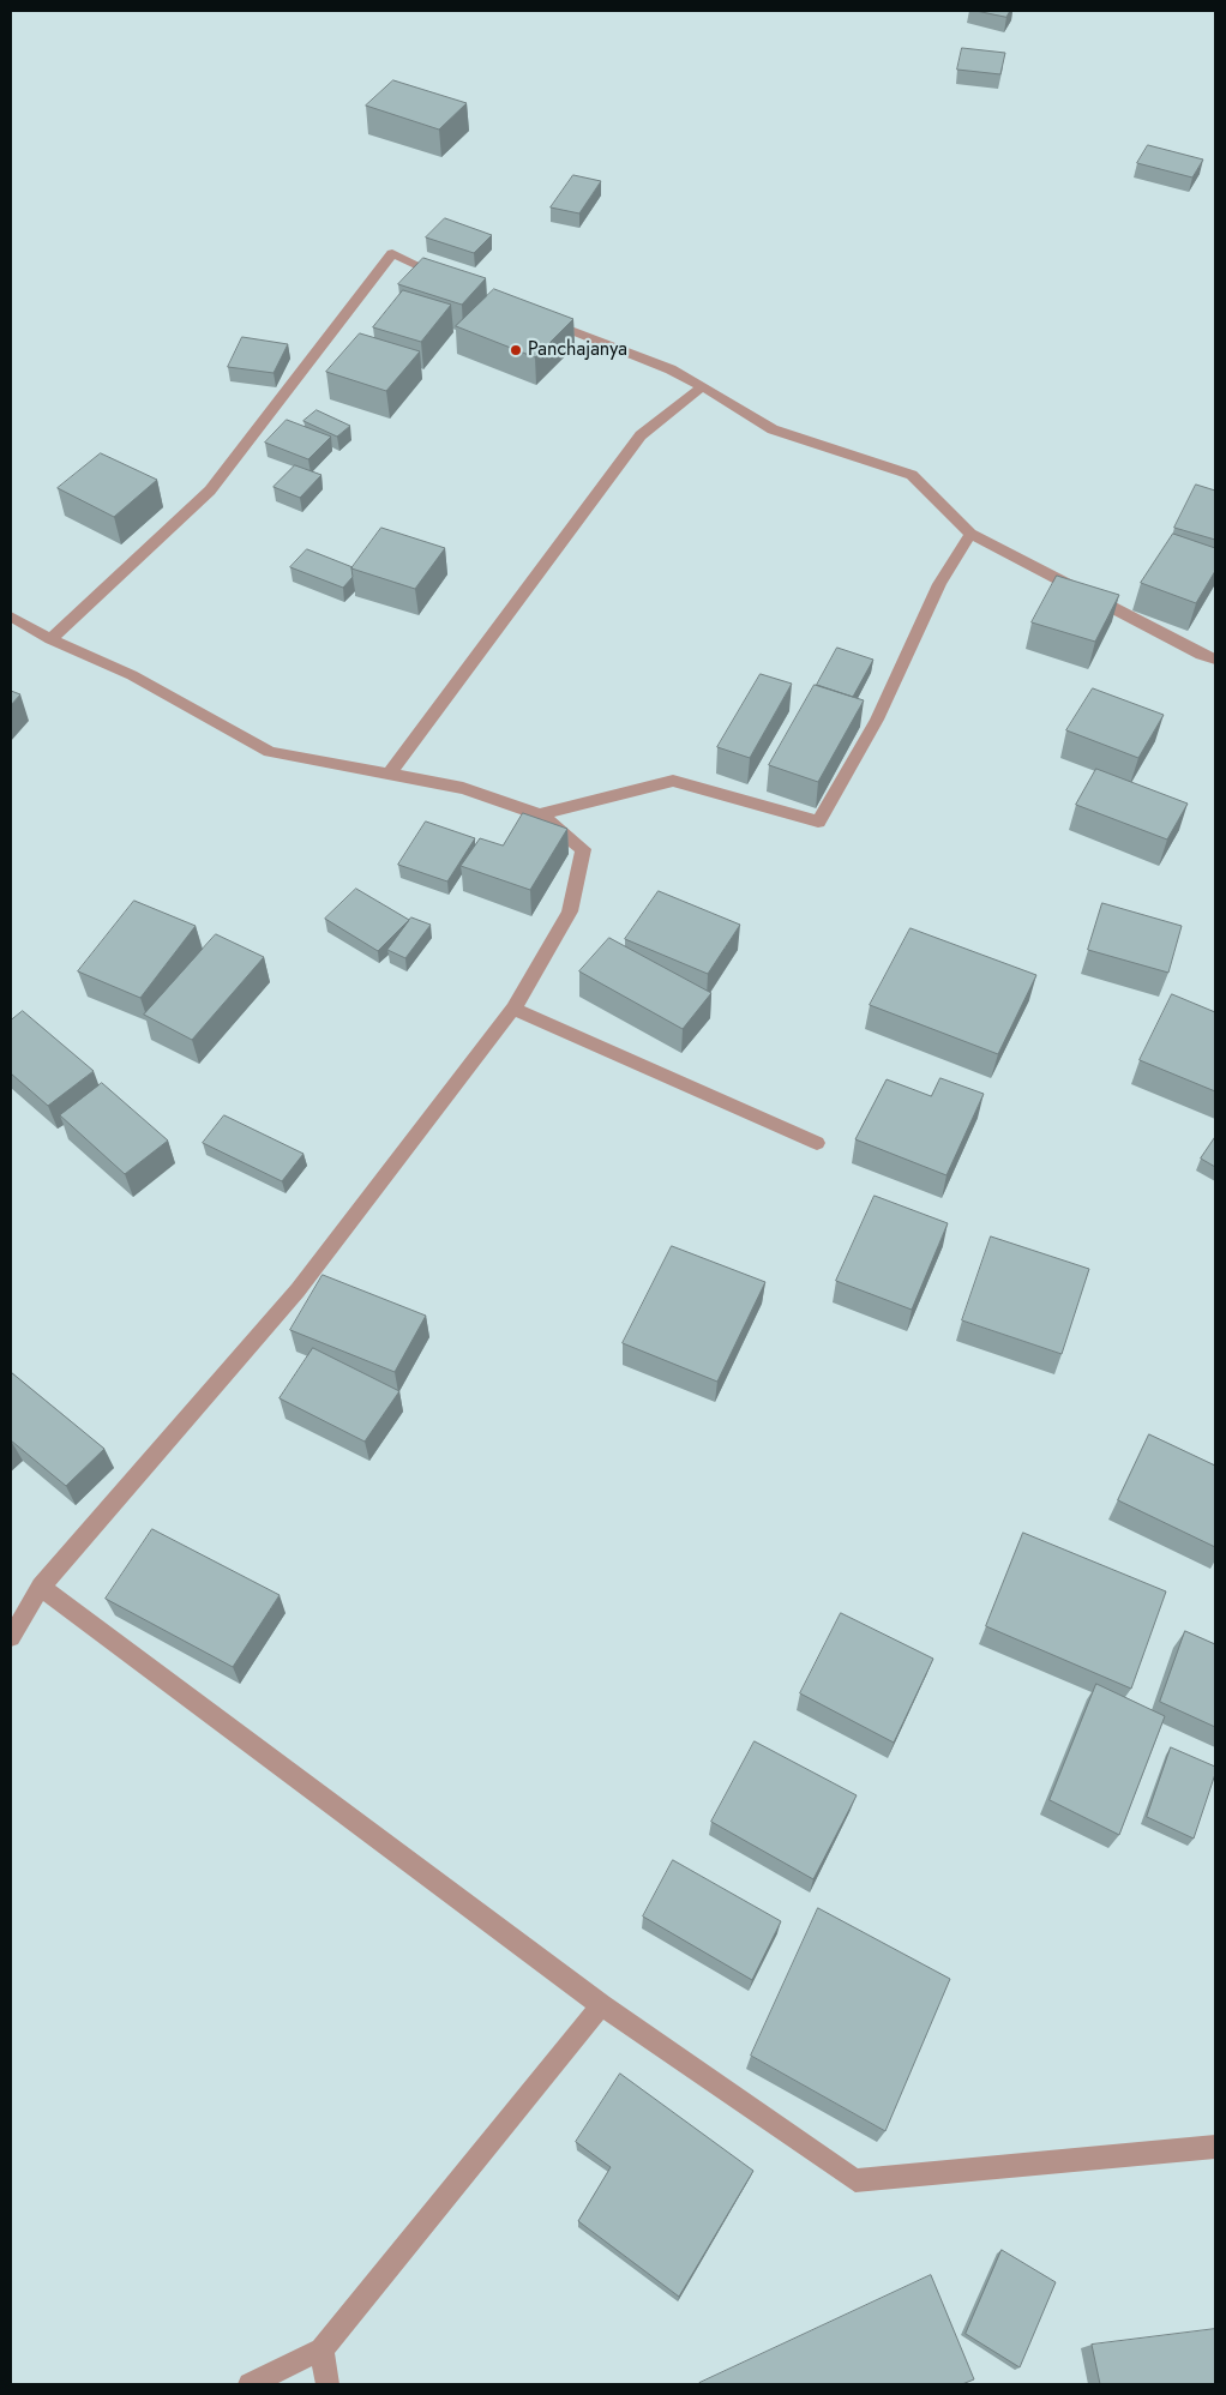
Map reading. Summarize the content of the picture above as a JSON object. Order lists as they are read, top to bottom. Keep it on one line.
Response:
{"places":["Panchajanya"]}
